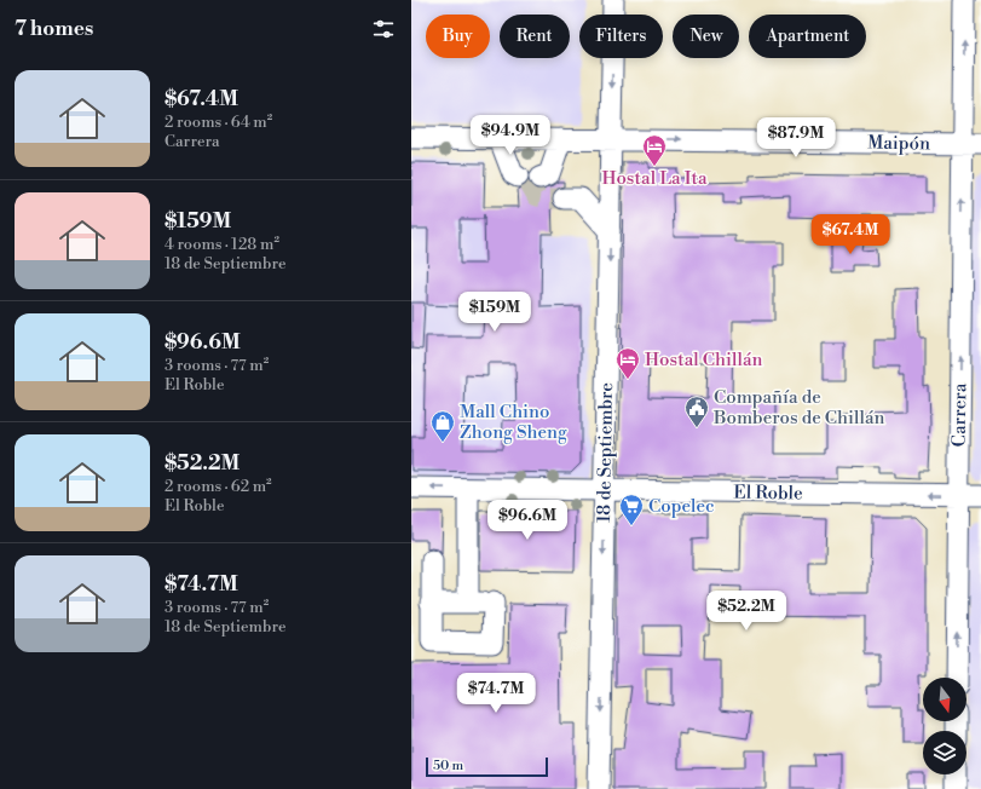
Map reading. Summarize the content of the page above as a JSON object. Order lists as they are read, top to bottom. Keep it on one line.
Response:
{"streets":{"street":["Maipón","Carrera","18 de Septiembre","El Roble"]},"crossings":[["Maipón","Carrera"],["Maipón","18 de Septiembre"],["Carrera","El Roble"],["18 de Septiembre","El Roble"]],"one_way":["Maipón","Carrera","18 de Septiembre","El Roble"],"places":{"hotel":["Hostal La Ita","Hostal Chillán"],"public building":["Compañía de Bomberos de Chillán"],"shop":["Mall Chino Zhong Sheng"],"supermarket":["Copelec"]},"scale_bar":"50 m","north":"bottom","page":{"heading":"7 homes","chip":["Buy","Rent","Filters","New","Apartment"],"list":[{"name":"$67.4M","note":"2 rooms · 64 m² · Carrera"},{"name":"$159M","note":"4 rooms · 128 m² · 18 de Septiembre"},{"name":"$96.6M","note":"3 rooms · 77 m² · El Roble"},{"name":"$52.2M","note":"2 rooms · 62 m² · El Roble"},{"name":"$74.7M","note":"3 rooms · 77 m² · 18 de Septiembre"}],"price":["$94.9M","$87.9M","$67.4M","$159M","$96.6M","$52.2M","$74.7M"],"scale":"50 m"}}
